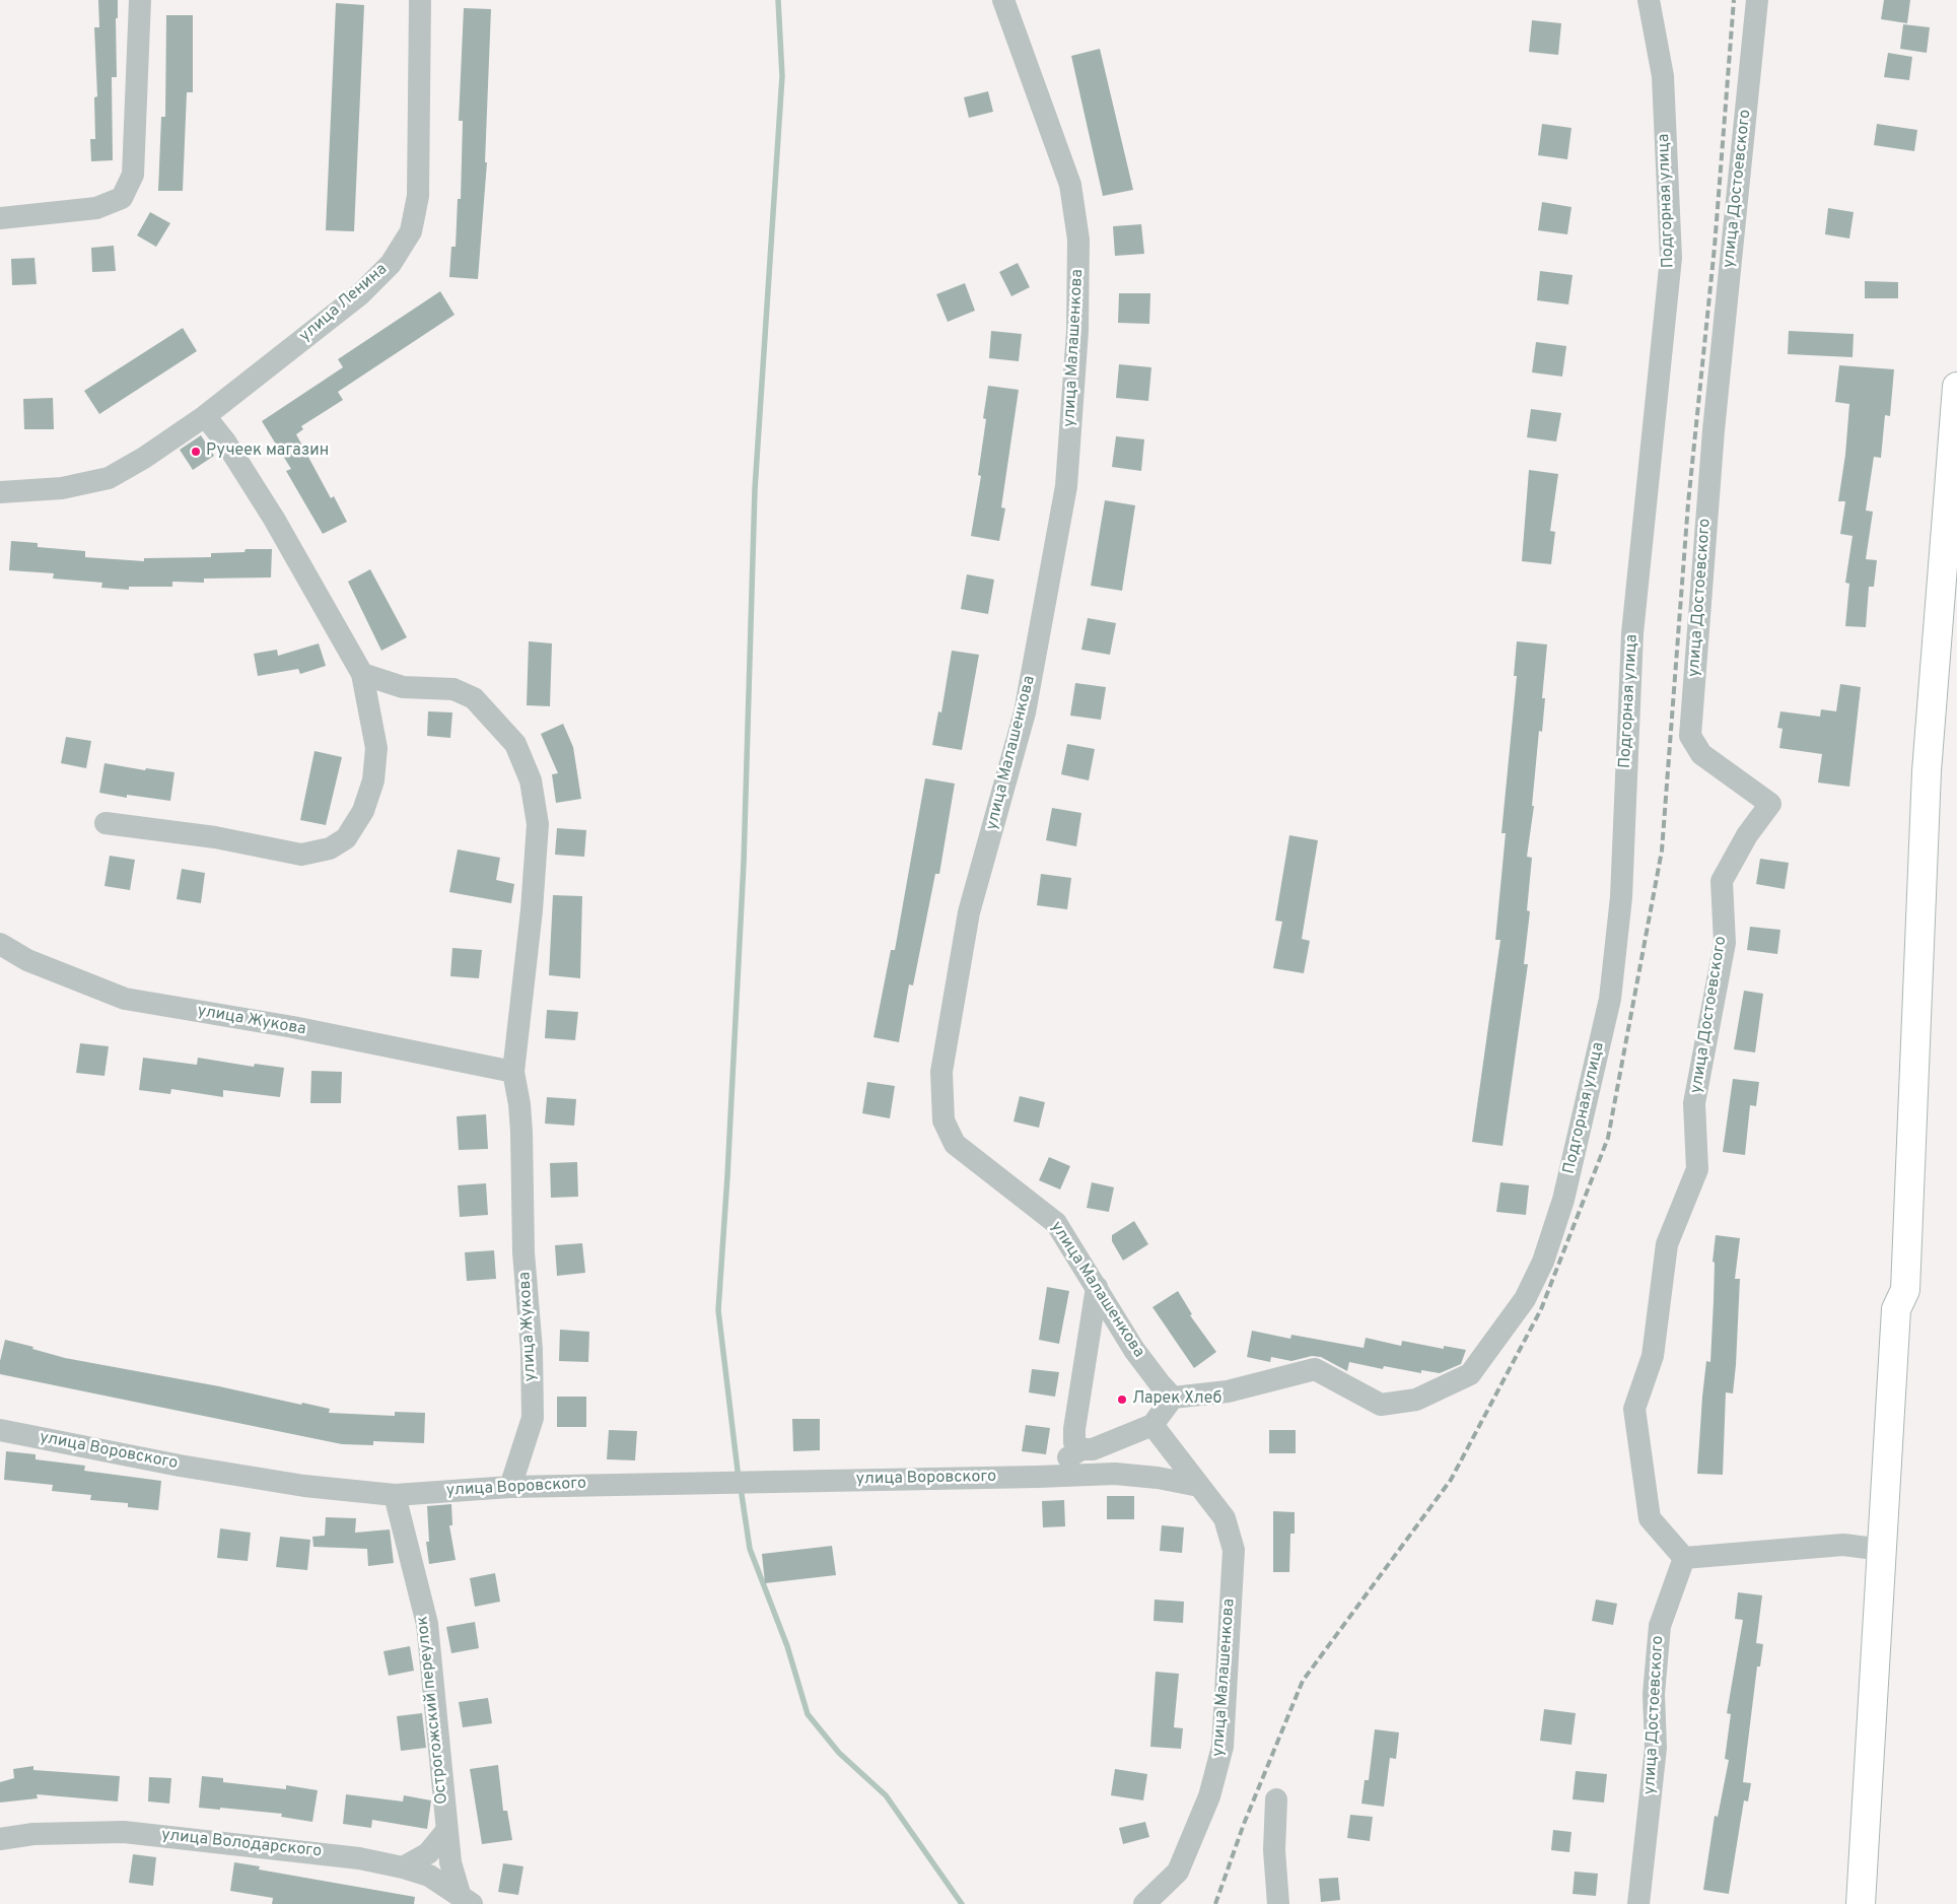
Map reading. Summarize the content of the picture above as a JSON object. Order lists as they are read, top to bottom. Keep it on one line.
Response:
{"streets":{"street":["улица Достоевского","Подгорная улица","улица Ленина","улица Малашенкова","улица Жукова","улица Воровского","Острогожский переулок","улица Володарского"]},"crossings":[["Подгорная улица","улица Малашенкова"],["улица Малашенкова","улица Воровского"],["улица Жукова","улица Воровского"],["улица Воровского","Острогожский переулок"],["Острогожский переулок","улица Володарского"]],"places":["Ручеек магазин","Ларек Хлеб"]}
